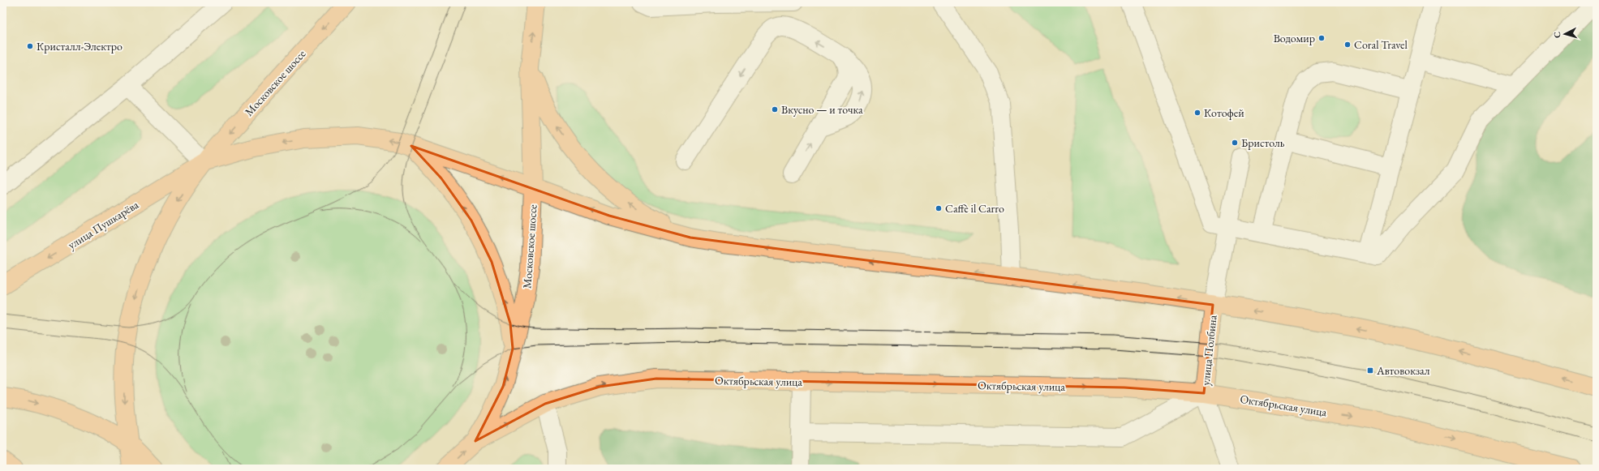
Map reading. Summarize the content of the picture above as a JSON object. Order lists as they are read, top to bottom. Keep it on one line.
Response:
{"streets":{"main road":["Московское шоссе","улица Пушкарёва","улица Полбина","Октябрьская улица"]},"crossings":[["Московское шоссе","улица Пушкарёва"],["Московское шоссе","Октябрьская улица"],["улица Полбина","Октябрьская улица"]],"one_way":["улица Пушкарёва"],"places":{"other":["Водомир","Coral Travel","Кристалл-Электро","Вкусно — и точка","Котофей","Бристоль","Caffè il Carro"],"transit":["Автовокзал"]},"north":"left"}
